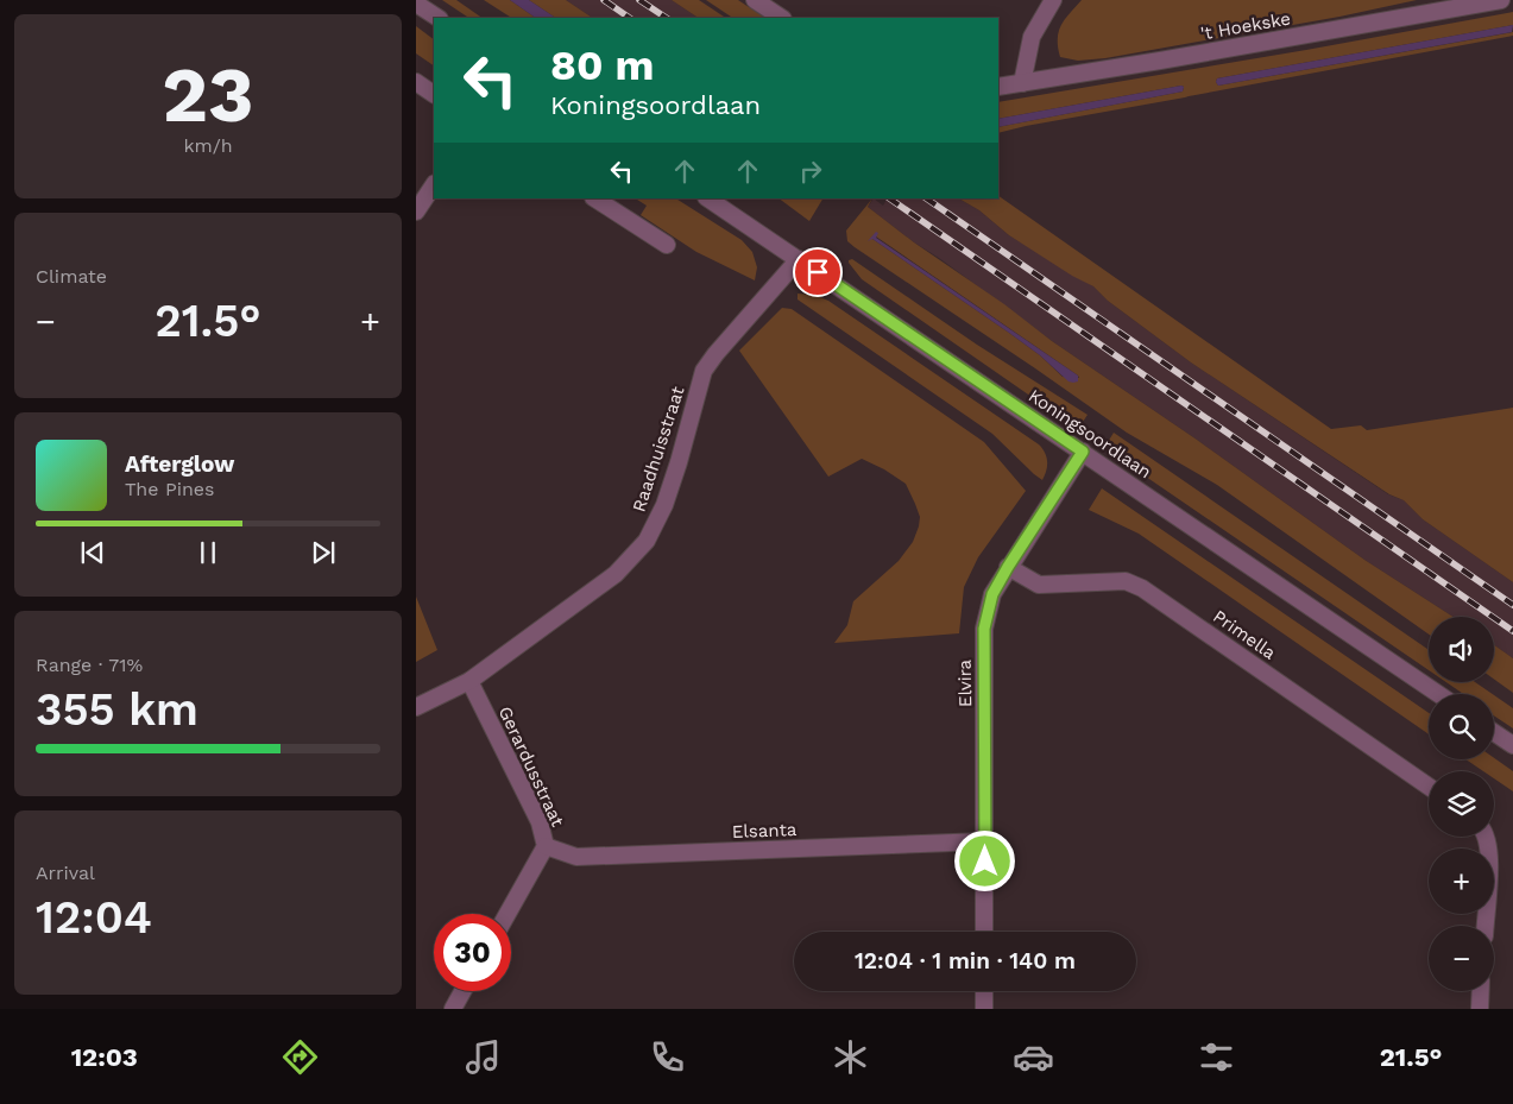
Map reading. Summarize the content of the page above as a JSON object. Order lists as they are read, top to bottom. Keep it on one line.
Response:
{"streets":{"street":["'t Hoekske","Koningsoordlaan","Raadhuisstraat","Primella","Elvira","Gerardusstraat","Elsanta"]},"crossings":[["Koningsoordlaan","Raadhuisstraat"],["Koningsoordlaan","Elvira"],["Raadhuisstraat","Gerardusstraat"],["Primella","Elvira"],["Elvira","Elsanta"],["Gerardusstraat","Elsanta"]],"page":{"tile":[["23","km/h"],"Climate",["Range · 71%","355 km"],["Arrival","12:04"]],"turn":["80 m","Koningsoordlaan"],"heat":["−","21.5°","+"],"song":["Afterglow","The Pines"],"map_buttons":["+","−"],"limit":"30","trip":"12:04 · 1 min · 140 m","tabs":["12:03","21.5°"]}}
